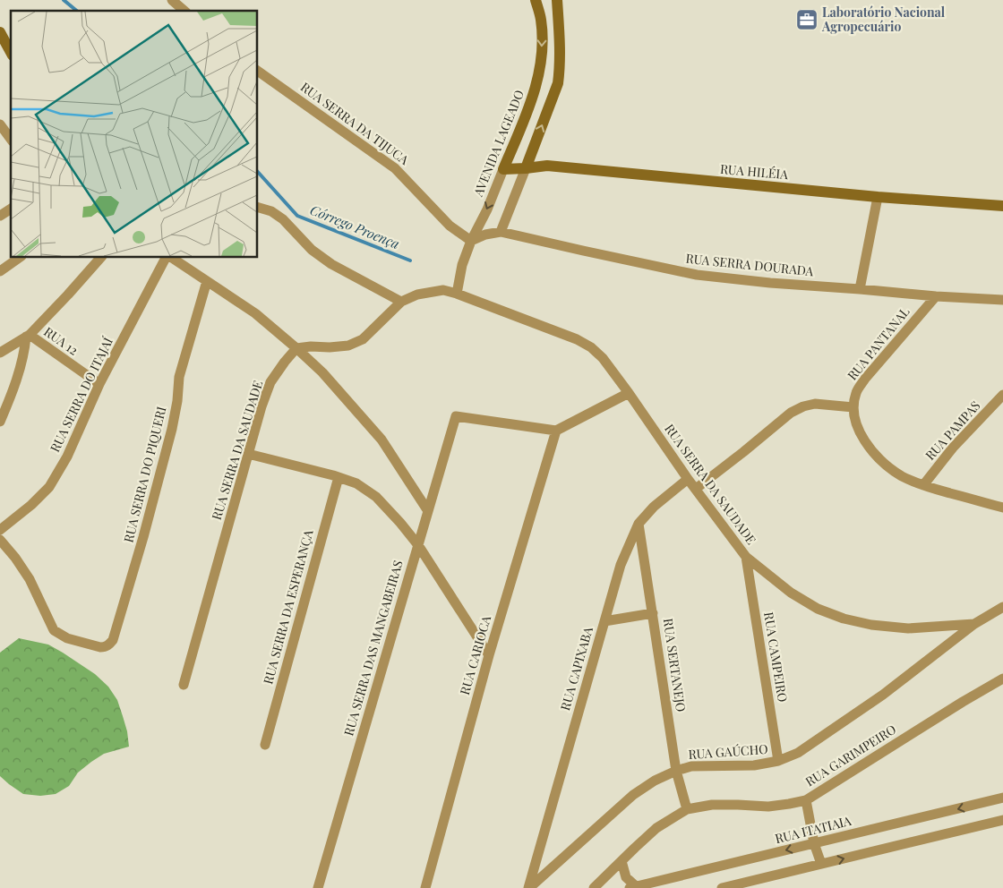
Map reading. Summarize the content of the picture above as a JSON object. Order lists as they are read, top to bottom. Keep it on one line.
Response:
{"streets":{"main road":["AVENIDA LAGEADO","RUA HILÉIA"],"street":["RUA SERRA DA TIJUCA","RUA SERRA DOURADA","RUA 12","RUA PANTANAL","RUA SERRA DO ITAJAÍ","RUA PAMPAS","RUA SERRA DA SAUDADE","RUA SERRA DO PIQUERI","RUA SERRA DA ESPERANÇA","RUA SERRA DAS MANGABEIRAS","RUA CARIOCA","RUA CAMPEIRO","RUA SERTANEJO","RUA CAPIXABA","RUA GAÚCHO","RUA GARIMPEIRO","RUA ITATIAIA"]},"crossings":[["RUA SERRA DA TIJUCA","AVENIDA LAGEADO"],["RUA SERRA DA TIJUCA","RUA SERRA DOURADA"],["AVENIDA LAGEADO","RUA HILÉIA"],["AVENIDA LAGEADO","RUA SERRA DOURADA"],["RUA SERRA DOURADA","RUA PANTANAL"],["RUA 12","RUA SERRA DO ITAJAÍ"],["RUA SERRA DA SAUDADE","RUA CAMPEIRO"],["RUA SERRA DA SAUDADE","RUA CAPIXABA"],["RUA SERRA DA SAUDADE","RUA GAÚCHO"],["RUA SERRA DAS MANGABEIRAS","RUA CARIOCA"],["RUA CAMPEIRO","RUA GAÚCHO"],["RUA SERTANEJO","RUA CAPIXABA"],["RUA SERTANEJO","RUA GAÚCHO"],["RUA SERTANEJO","RUA GARIMPEIRO"],["RUA CAPIXABA","RUA GAÚCHO"]],"water":["Córrego Proença"],"places":{"office":["Laboratório Nacional Agropecuário"]}}
